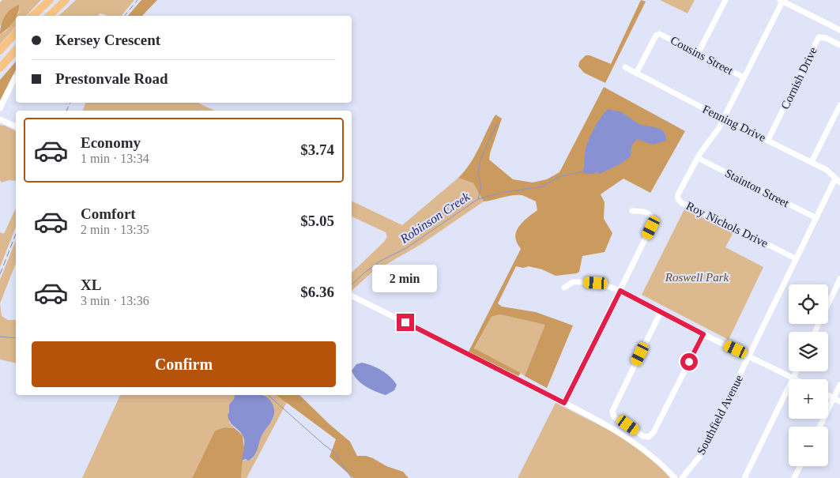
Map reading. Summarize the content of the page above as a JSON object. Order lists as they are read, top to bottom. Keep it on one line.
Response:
{"streets":{"street":["Cousins Street","Cornish Drive","Fenning Drive","Stainton Street","Roy Nichols Drive","Southfield Avenue"]},"crossings":[["Cousins Street","Fenning Drive"],["Cousins Street","Roy Nichols Drive"],["Cornish Drive","Fenning Drive"],["Fenning Drive","Roy Nichols Drive"],["Fenning Drive","Southfield Avenue"],["Stainton Street","Roy Nichols Drive"],["Stainton Street","Southfield Avenue"],["Roy Nichols Drive","Southfield Avenue"]],"water":["Robinson Creek"],"parks":["Roswell Park"],"page":{"banner":["Kersey Crescent","Prestonvale Road"],"list":[{"name":"Economy","note":"1 min · 13:34","value":"$3.74"},{"name":"Comfort","note":"2 min · 13:35","value":"$5.05"},{"name":"XL","note":"3 min · 13:36","value":"$6.36"}],"bubble":"2 min","map_buttons":["+","−"],"buttons":"Confirm"}}
